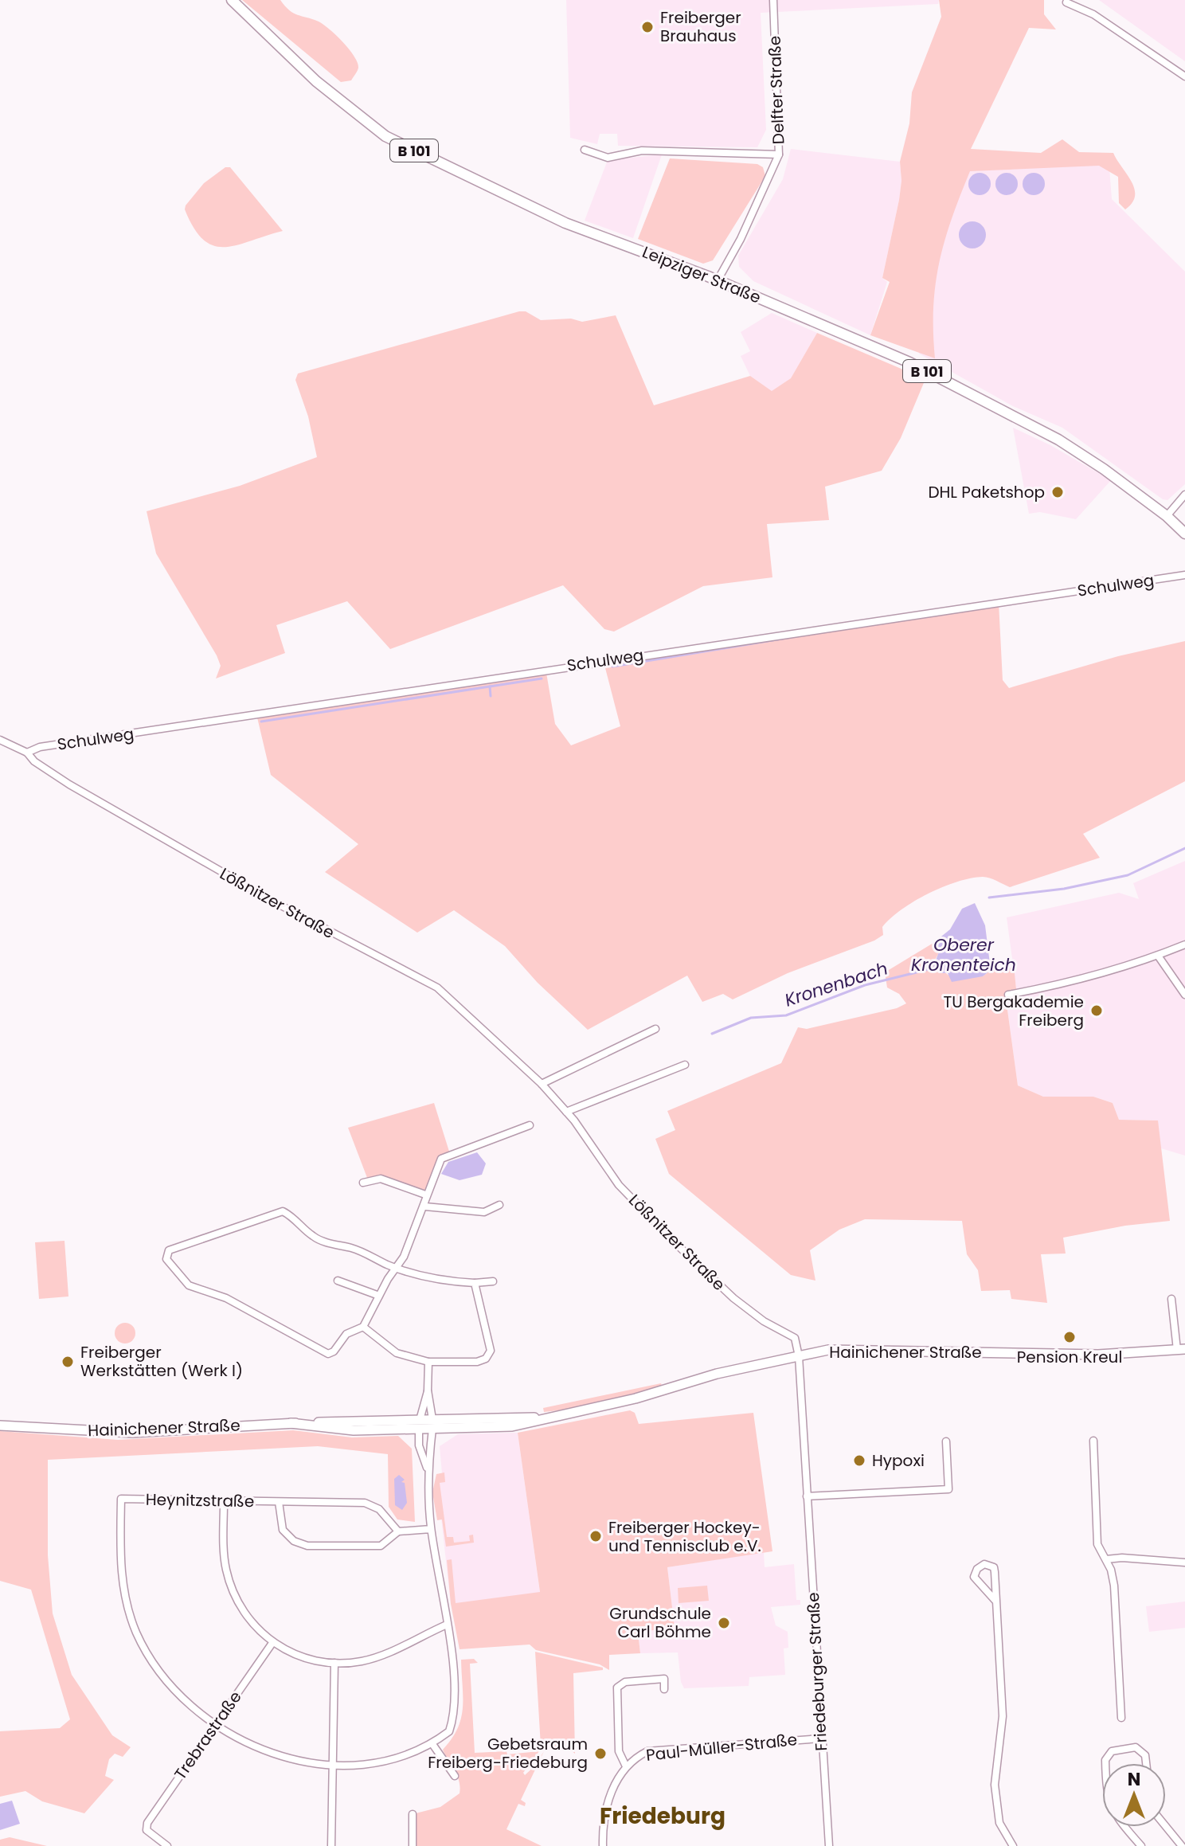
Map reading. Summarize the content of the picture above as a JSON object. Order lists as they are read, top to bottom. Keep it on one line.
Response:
{"streets":{"main road":["B 101","Leipziger Straße","Hainichener Straße"],"street":["Delfter Straße","Schulweg","Lößnitzer Straße","Heynitzstraße","Friedeburger Straße","Trebrastraße","Paul-Müller-Straße"]},"crossings":[["Delfter Straße","Leipziger Straße"],["Schulweg","Lößnitzer Straße"],["Lößnitzer Straße","Hainichener Straße"],["Lößnitzer Straße","Friedeburger Straße"],["Hainichener Straße","Friedeburger Straße"],["Heynitzstraße","Trebrastraße"],["Friedeburger Straße","Paul-Müller-Straße"]],"districts":["Friedeburg"],"water":["Oberer Kronenteich","Kronenbach"],"places":["Freiberger Brauhaus","DHL Paketshop","TU Bergakademie Freiberg","Pension Kreul","Freiberger Werkstätten (Werk I)","Hypoxi","Freiberger Hockey- und Tennisclub e.V.","Grundschule Carl Böhme","Gebetsraum Freiberg-Friedeburg"],"north":"top"}
